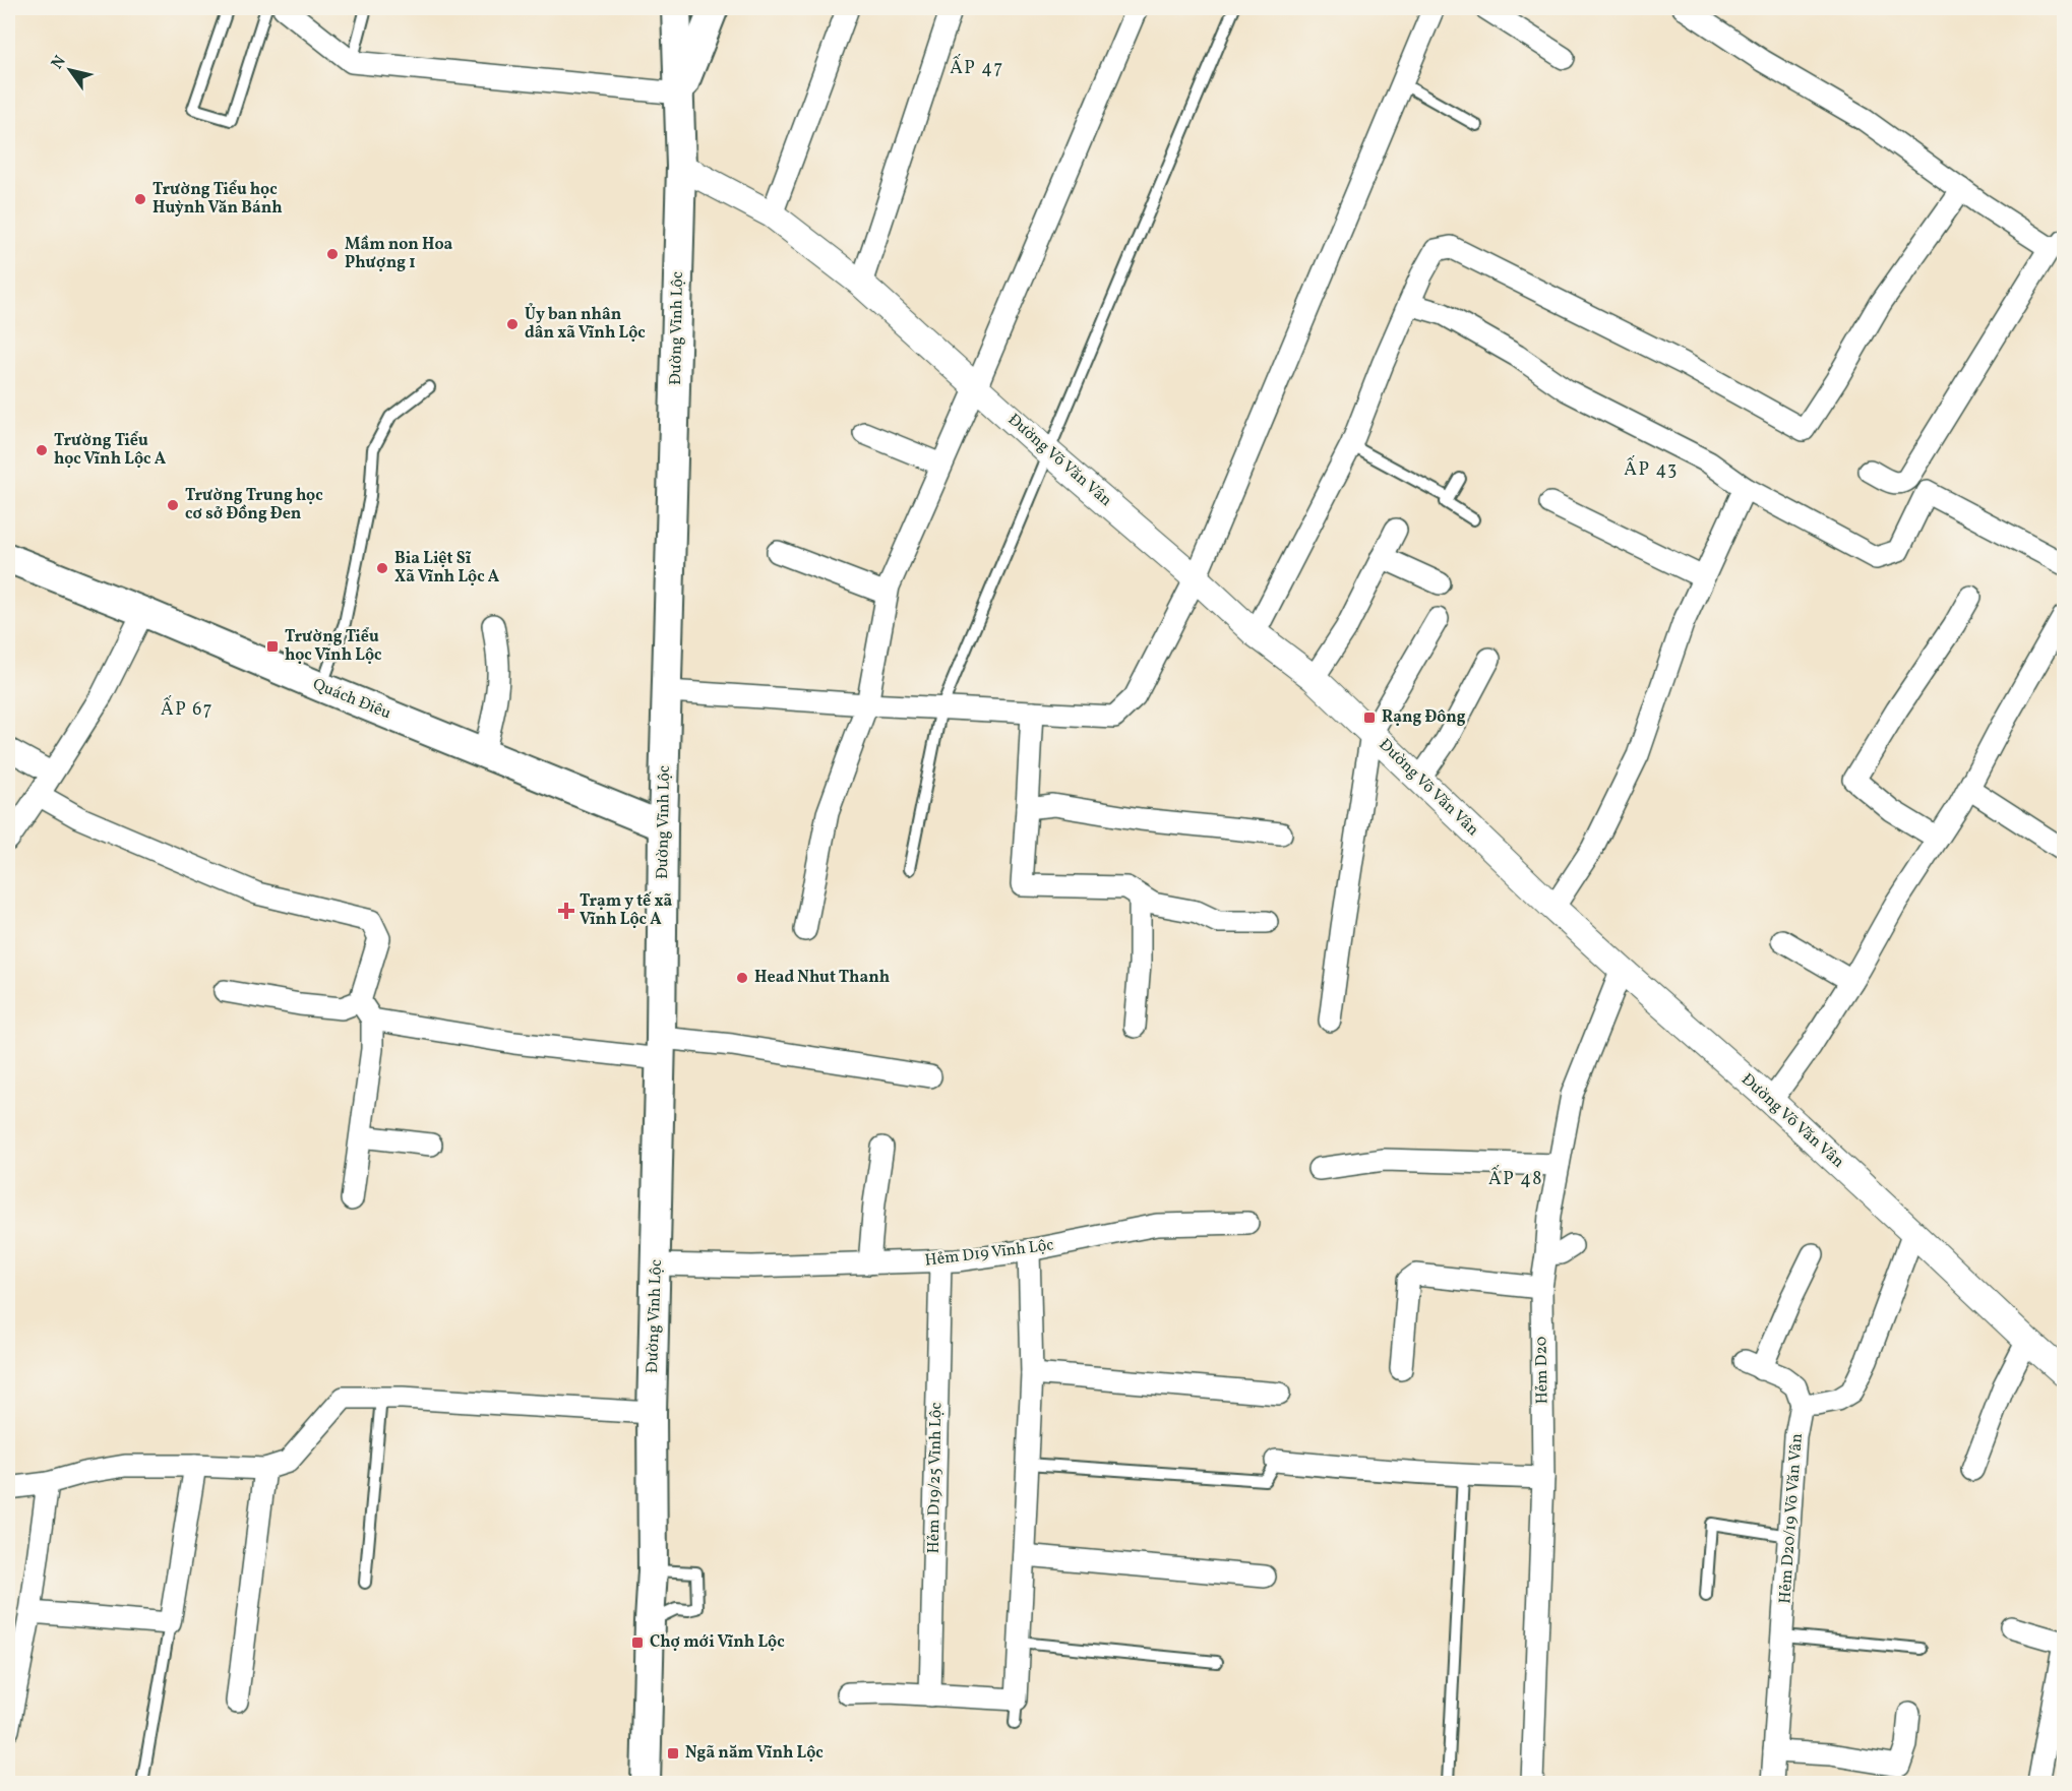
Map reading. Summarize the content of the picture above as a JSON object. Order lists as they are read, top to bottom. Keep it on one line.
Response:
{"streets":{"main road":["Đường Vĩnh Lộc","Quách Điêu"],"street":["Đường Võ Văn Vân","Hẻm D19 Vĩnh Lộc","Hẻm D20","Hẻm D19/25 Vĩnh Lộc","Hẻm D20/19 Võ Văn Vân"]},"crossings":[["Đường Vĩnh Lộc","Đường Võ Văn Vân"],["Đường Vĩnh Lộc","Quách Điêu"],["Đường Vĩnh Lộc","Hẻm D19 Vĩnh Lộc"],["Đường Võ Văn Vân","Hẻm D20"],["Hẻm D19 Vĩnh Lộc","Hẻm D19/25 Vĩnh Lộc"]],"districts":["ẤP 47","ẤP 43","ẤP 67","ẤP 48"],"places":{"other":["Trường Tiểu học Huỳnh Văn Bánh","Mầm non Hoa Phượng 1","Ủy ban nhân dân xã Vĩnh Lộc","Trường Tiểu học Vĩnh Lộc A","Trường Trung học cơ sở Đồng Đen","Bia Liệt Sĩ Xã Vĩnh Lộc A","Head Nhut Thanh"],"transit":["Trường Tiểu học Vĩnh Lộc","Rạng Đông","Chợ mới Vĩnh Lộc","Ngã năm Vĩnh Lộc"],"health":["Trạm y tế xã Vĩnh Lộc A"]},"north":"top left"}
